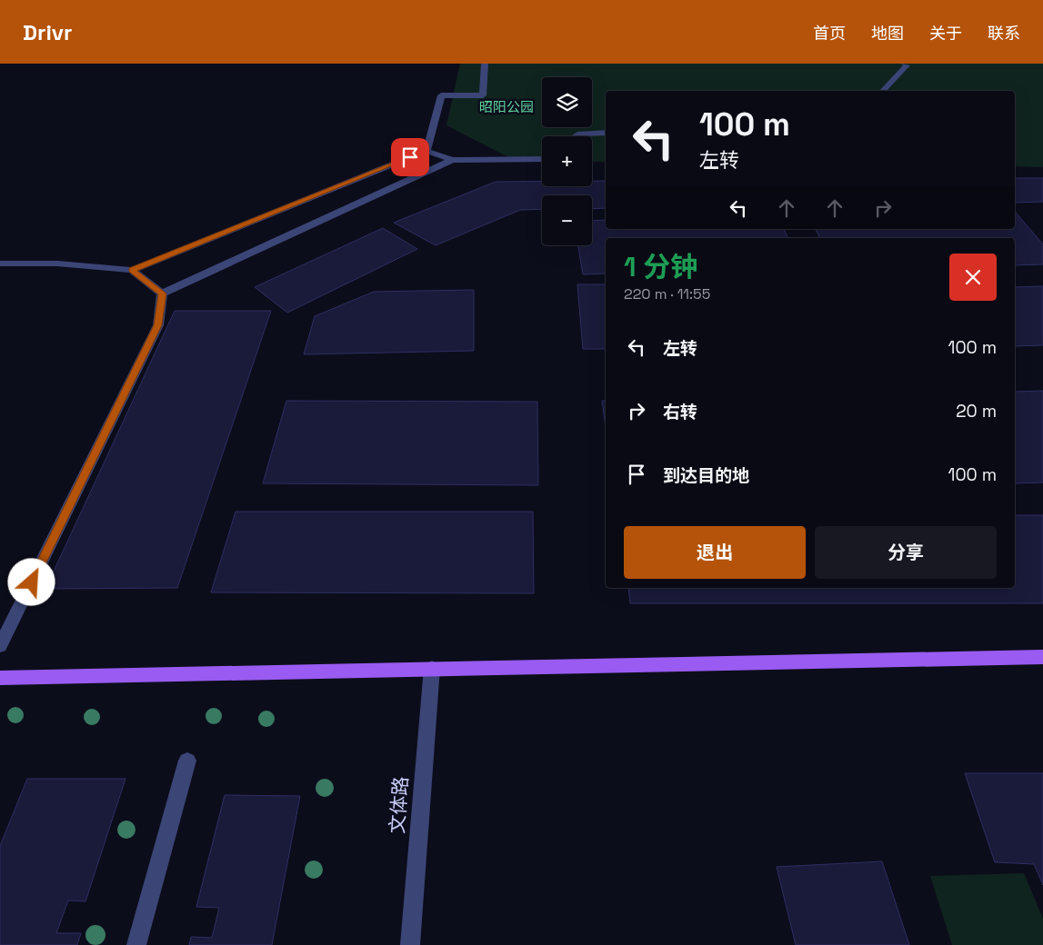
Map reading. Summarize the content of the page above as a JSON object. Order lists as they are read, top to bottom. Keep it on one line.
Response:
{"streets":{"street":["文体路"]},"parks":["昭阳公园"],"page":{"header":"Drivr","nav":["首页","地图","关于","联系"],"map_buttons":["+","−"],"turn":["100 m","左转"],"heading":["1 分钟","220 m · 11:55"],"list":[{"name":"左转","value":"100 m"},{"name":"右转","value":"20 m"},{"name":"到达目的地","value":"100 m"}],"buttons":["退出","分享"]}}
